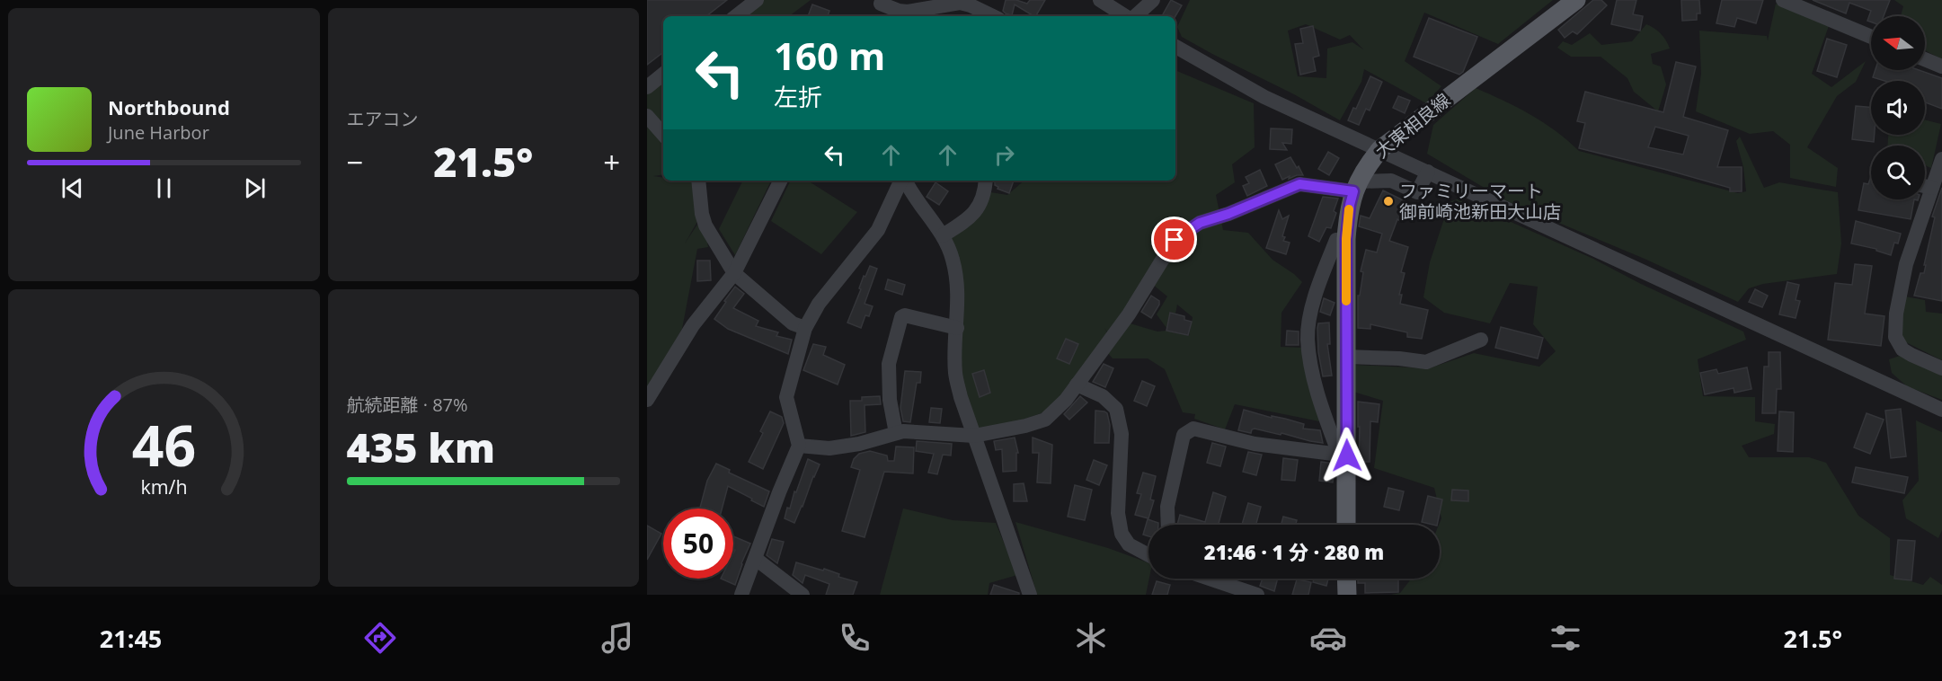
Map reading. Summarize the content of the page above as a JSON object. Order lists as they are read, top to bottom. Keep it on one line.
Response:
{"streets":{"main road":["大東相良線"]},"places":["ファミリーマート 御前崎池新田大山店"],"north":"left","page":{"tile":["エアコン",["航続距離 · 87%","435 km"]],"turn":["160 m","左折"],"song":["Northbound","June Harbor"],"heat":["−","21.5°","+"],"limit":"50","trip":"21:46 · 1 分 · 280 m","tabs":["21:45","21.5°"],"gauge":["46","km/h"]}}
